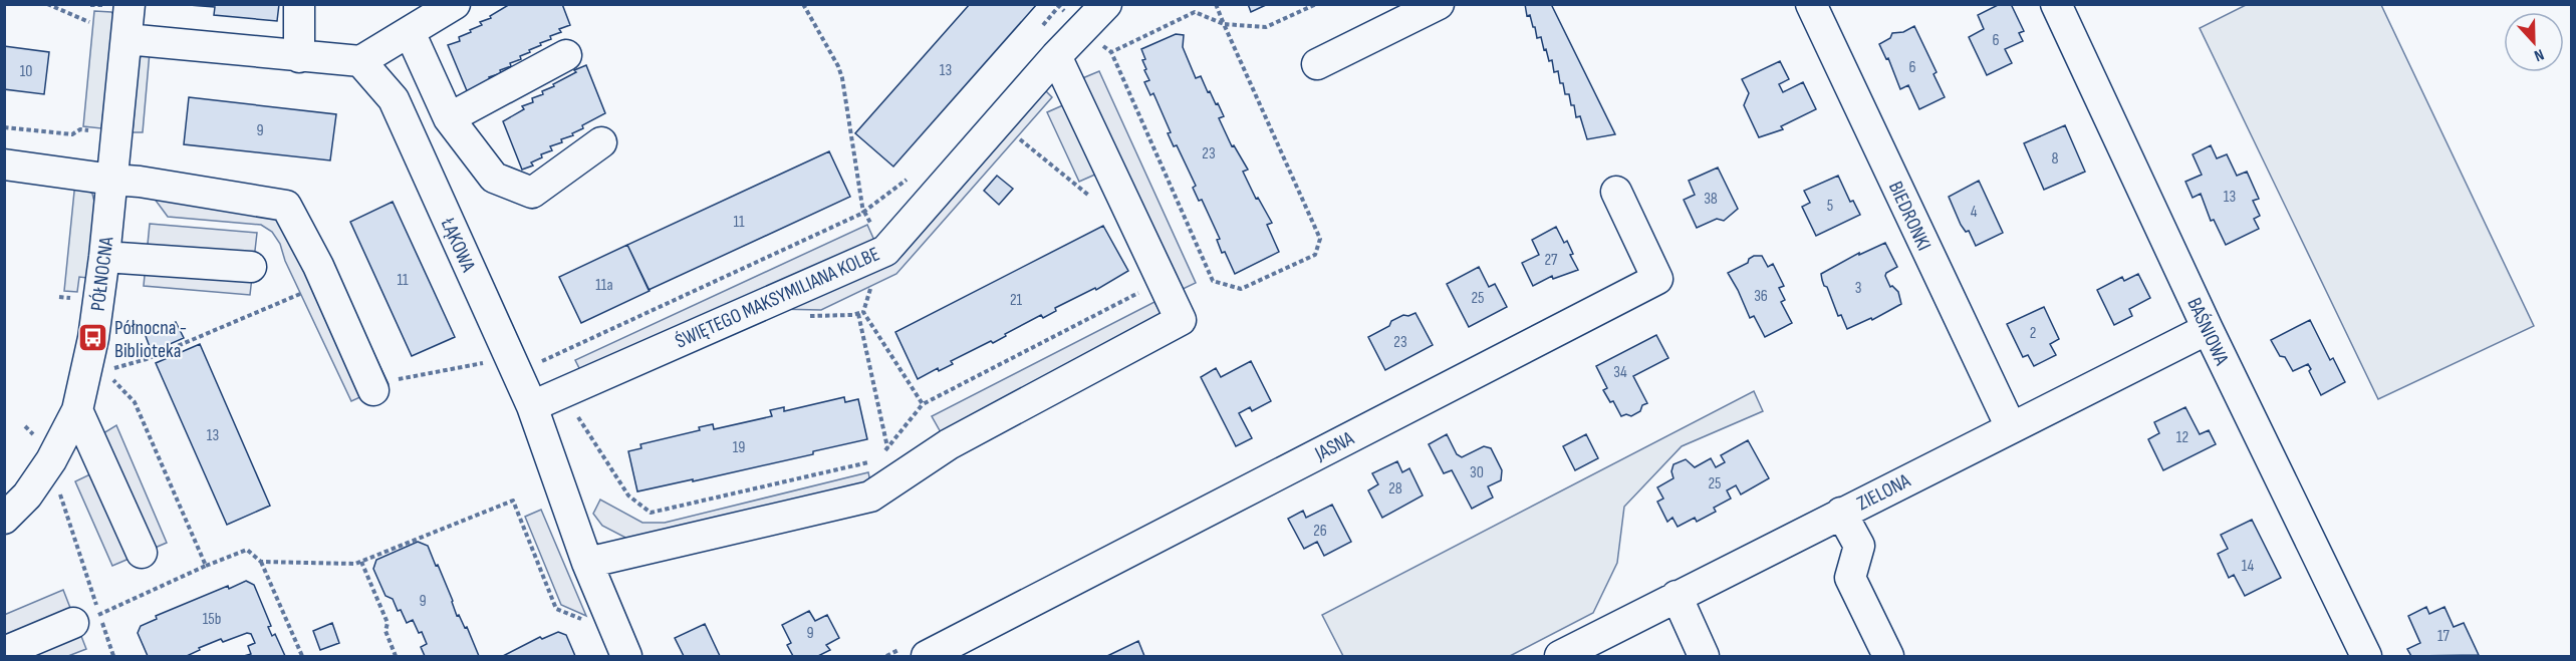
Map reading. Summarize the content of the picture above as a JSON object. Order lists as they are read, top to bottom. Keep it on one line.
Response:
{"streets":{"street":["BIEDRONKI","ŁĄKOWA","PÓŁNOCNA","ŚWIĘTEGO MAKSYMILIANA KOLBE","BAŚNIOWA","JASNA","ZIELONA"]},"crossings":[["BIEDRONKI","ZIELONA"],["ŁĄKOWA","ŚWIĘTEGO MAKSYMILIANA KOLBE"],["BAŚNIOWA","ZIELONA"]],"places":{"bus stop":["Północna - Biblioteka"]},"house_numbers":["6","6","13","10","9","23","8","13","38","5","4","11","27","11","11a","3","36","25","21","2","23","34","13","12","19","30","25","28","26","14","9","15b","9","17"],"north":"bottom"}
